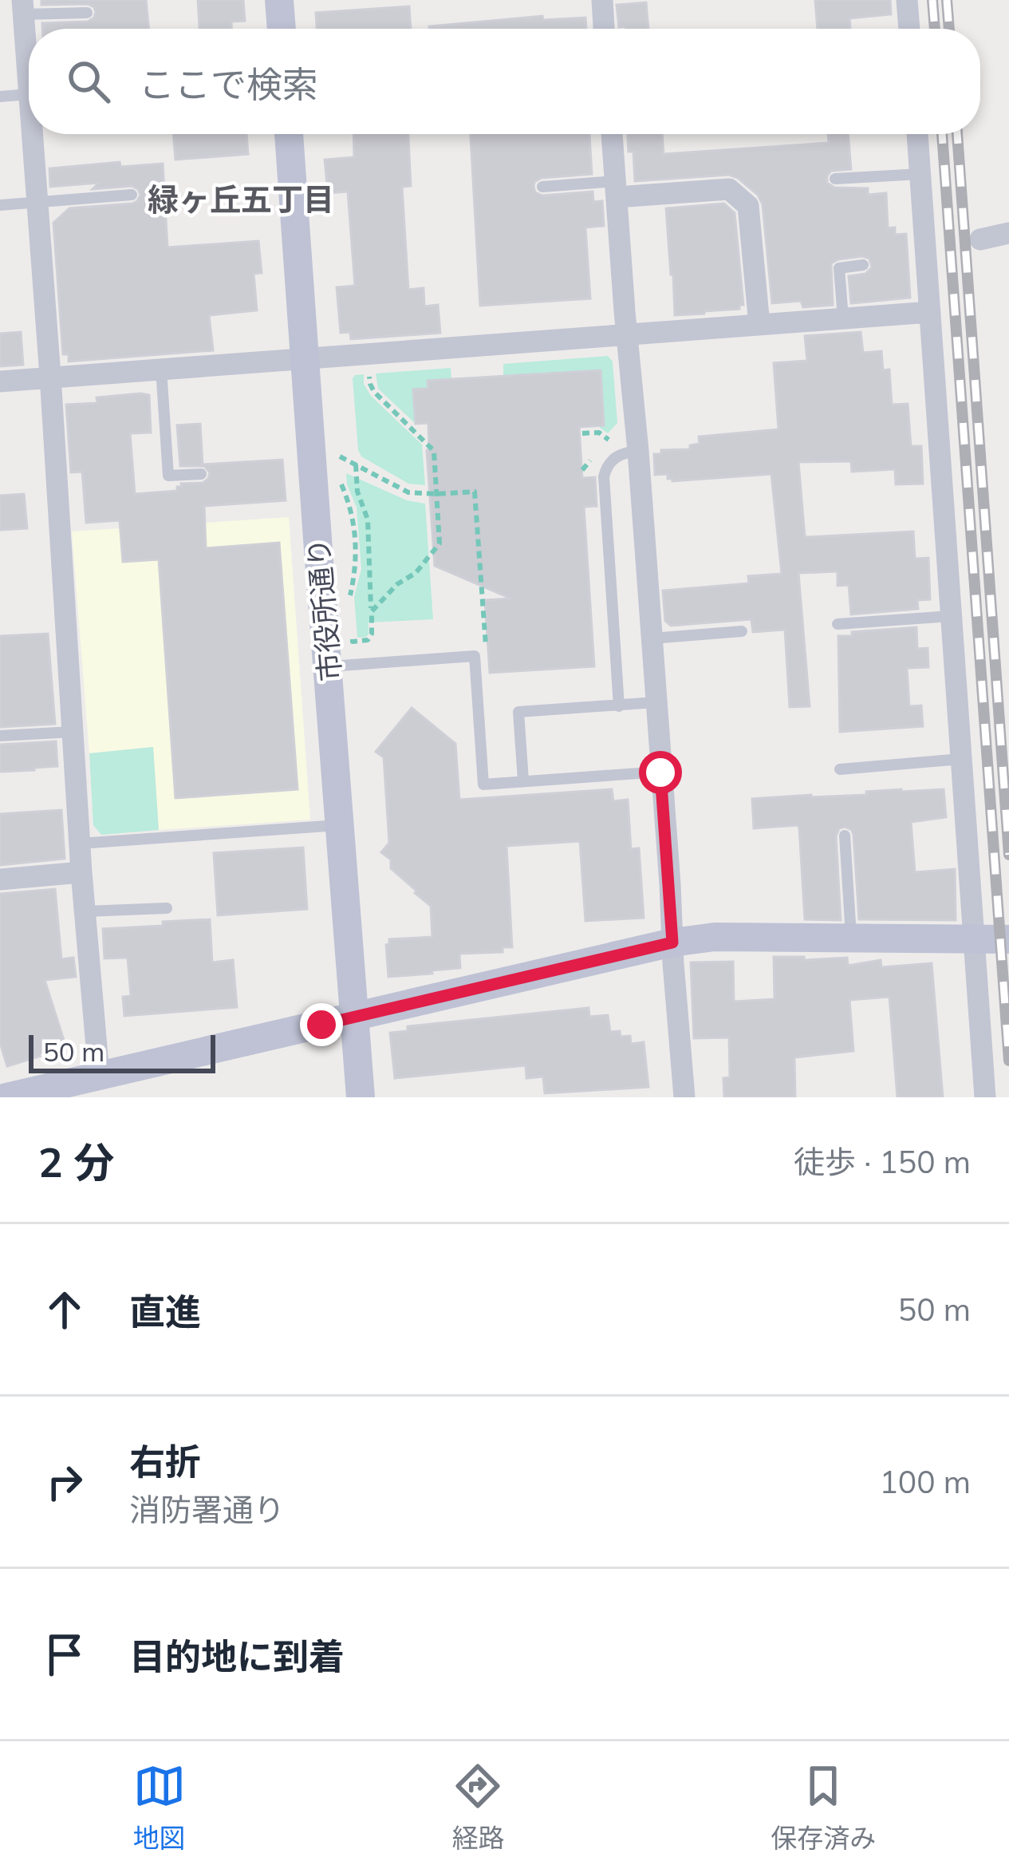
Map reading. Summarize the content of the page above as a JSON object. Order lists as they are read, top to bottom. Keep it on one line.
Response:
{"streets":{"street":["市役所通り"]},"districts":["緑ヶ丘五丁目"],"scale_bar":"50 m","page":{"search":"ここで検索","scale":"50 m","heading":["2 分","徒歩 · 150 m"],"list":[["直進","50 m"],["右折","消防署通り","100 m"],"目的地に到着"],"nav":["地図","経路","保存済み"]}}
